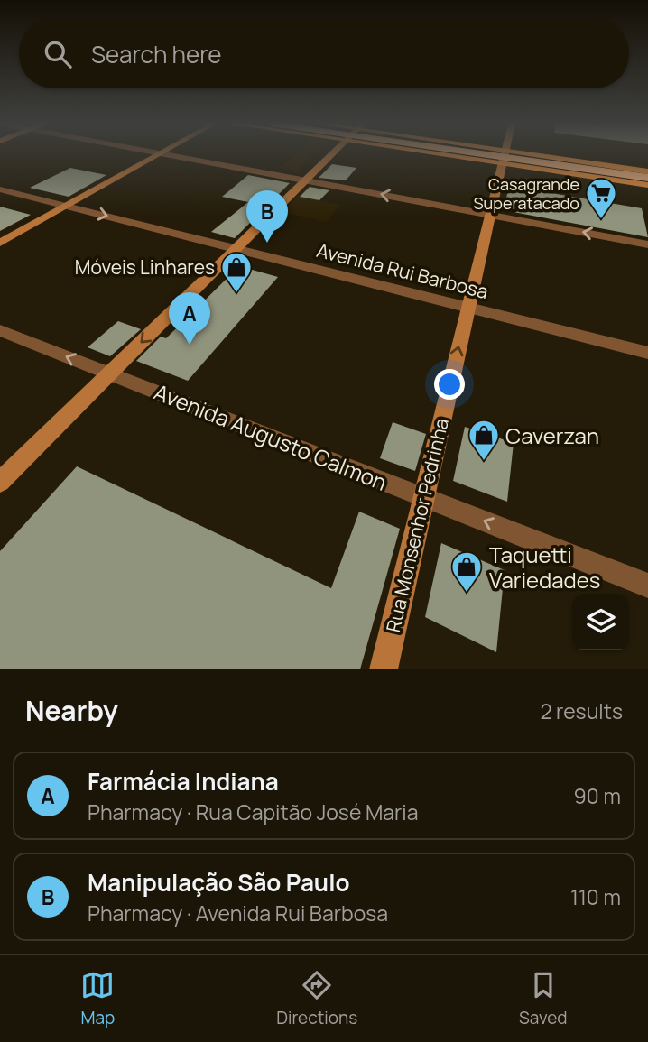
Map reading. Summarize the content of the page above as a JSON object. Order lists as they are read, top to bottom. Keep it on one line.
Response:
{"streets":{"main road":["Rua Monsenhor Pedrinha"],"street":["Avenida Rui Barbosa","Avenida Augusto Calmon"]},"crossings":[["Avenida Rui Barbosa","Rua Monsenhor Pedrinha"],["Avenida Augusto Calmon","Rua Monsenhor Pedrinha"]],"one_way":["Avenida Augusto Calmon","Rua Monsenhor Pedrinha"],"places":{"supermarket":["Casagrande Superatacado"],"shop":["Móveis Linhares","Caverzan","Taquetti Variedades"]},"page":{"search":"Search here","pins":["B","A"],"heading":["Nearby","2 results"],"list":[{"mark":"A","name":"Farmácia Indiana","note":"Pharmacy · Rua Capitão José Maria","value":"90 m"},{"mark":"B","name":"Manipulação São Paulo","note":"Pharmacy · Avenida Rui Barbosa","value":"110 m"}],"nav":["Map","Directions","Saved"]}}
